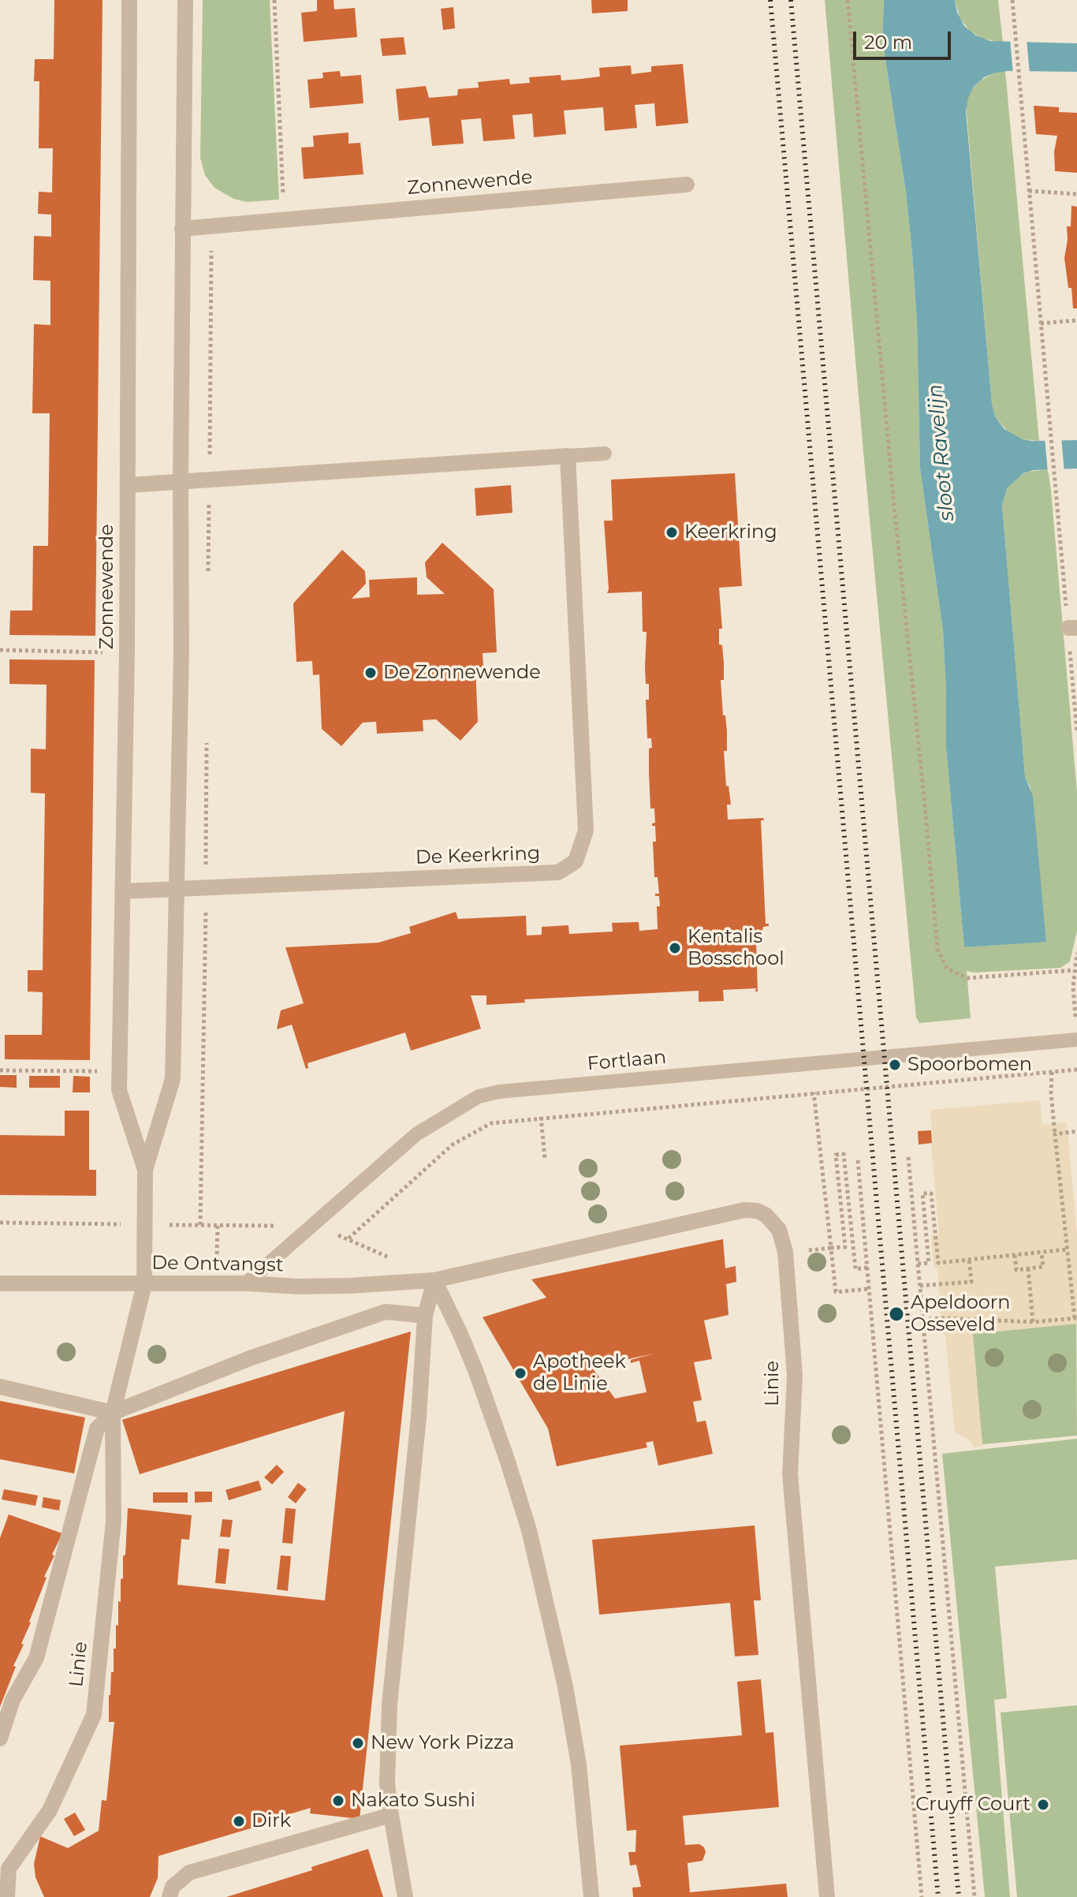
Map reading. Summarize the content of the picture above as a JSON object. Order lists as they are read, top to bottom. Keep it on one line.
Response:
{"streets":{"street":["Zonnewende","De Keerkring","De Ontvangst","Linie"],"lane":["Fortlaan"]},"crossings":[["Zonnewende","De Keerkring"],["Zonnewende","De Ontvangst"],["Zonnewende","Linie"],["Fortlaan","De Ontvangst"],["De Ontvangst","Linie"]],"water":["sloot Ravelijn"],"places":["Keerkring","De Zonnewende","Kentalis Bosschool","Spoorbomen","Apeldoorn Osseveld","Apotheek de Linie","New York Pizza","Nakato Sushi","Cruyff Court","Dirk"],"scale_bar":"20 m"}
